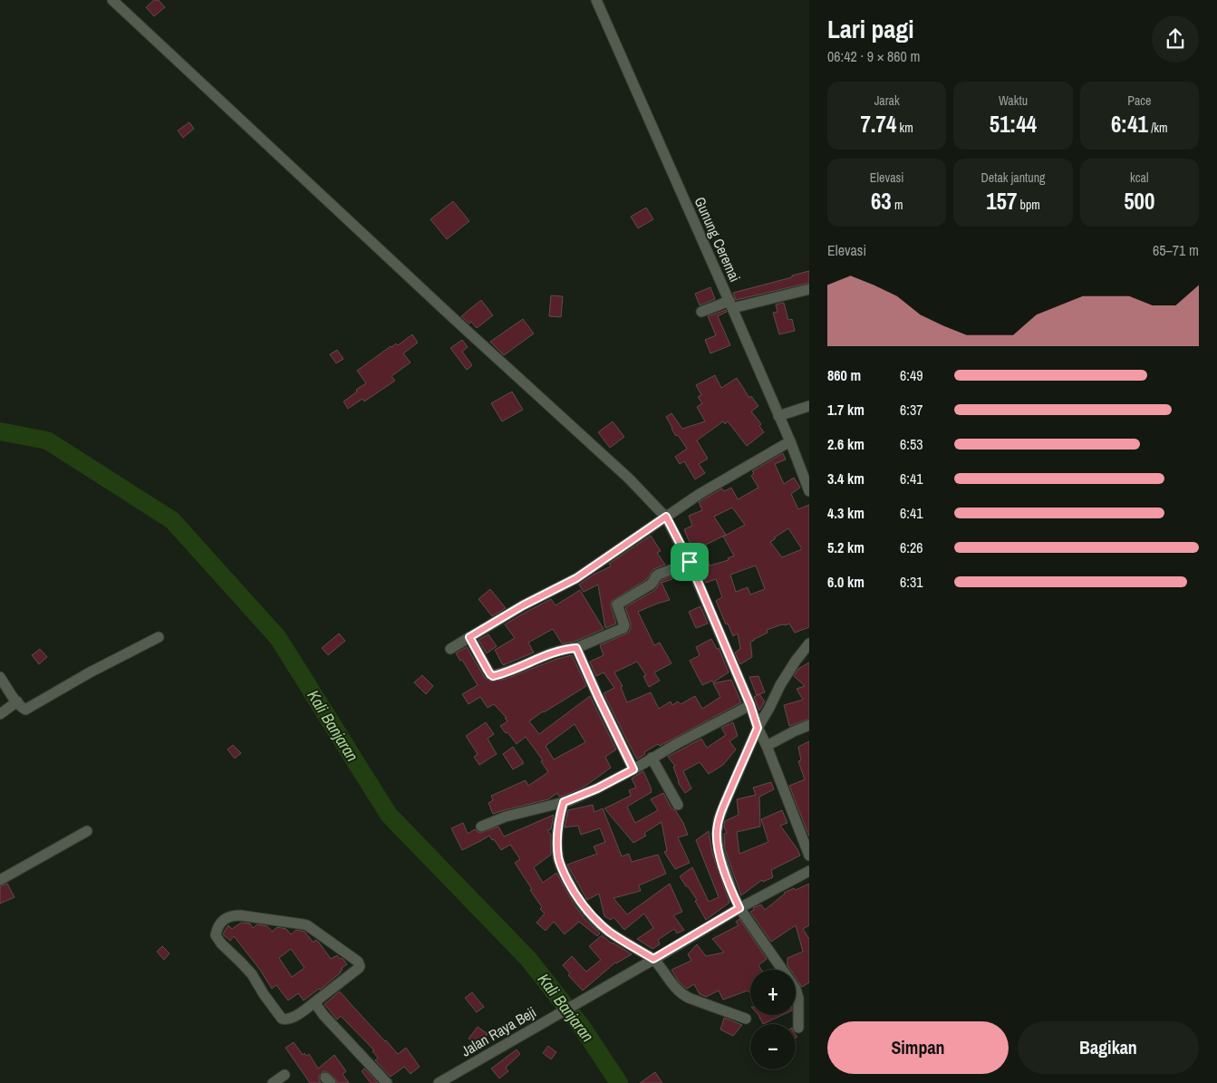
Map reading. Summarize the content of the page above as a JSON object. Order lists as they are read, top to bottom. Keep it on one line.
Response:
{"streets":{"street":["Gunung Ceremai","Jalan Raya Beji"]},"water":["Kali Banjaran"],"page":{"heading":["Lari pagi","06:42 · 9 × 860 m"],"stats":[["Jarak","7.74 km"],["Waktu","51:44"],["Pace","6:41 /km"],["Elevasi","63 m"],["Detak jantung","157 bpm"],["kcal","500"]],"chart":["Elevasi","65–71 m"],"list":[{"name":"860 m","note":"6:49"},{"name":"1.7 km","note":"6:37"},{"name":"2.6 km","note":"6:53"},{"name":"3.4 km","note":"6:41"},{"name":"4.3 km","note":"6:41"},{"name":"5.2 km","note":"6:26"},{"name":"6.0 km","note":"6:31"}],"map_buttons":["+","−"],"buttons":["Simpan","Bagikan"]}}
